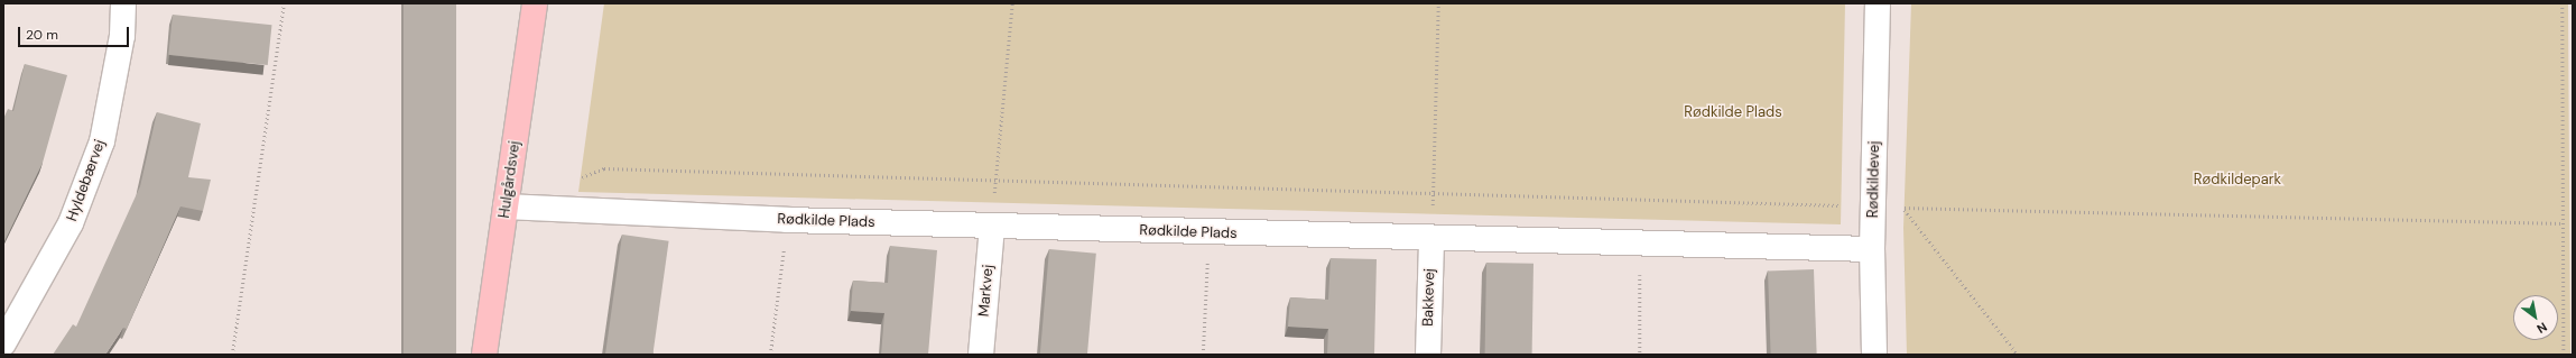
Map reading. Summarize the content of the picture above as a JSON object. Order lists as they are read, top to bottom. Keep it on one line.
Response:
{"streets":{"main road":["Hulgårdsvej"],"street":["Rødkildevej","Hyldebærvej","Rødkilde Plads","Markvej","Bakkevej"]},"crossings":[["Hulgårdsvej","Rødkilde Plads"],["Rødkildevej","Rødkilde Plads"],["Rødkilde Plads","Markvej"],["Rødkilde Plads","Bakkevej"]],"parks":["Rødkilde Plads","Rødkildepark"],"scale_bar":"20 m","north":"bottom right"}
